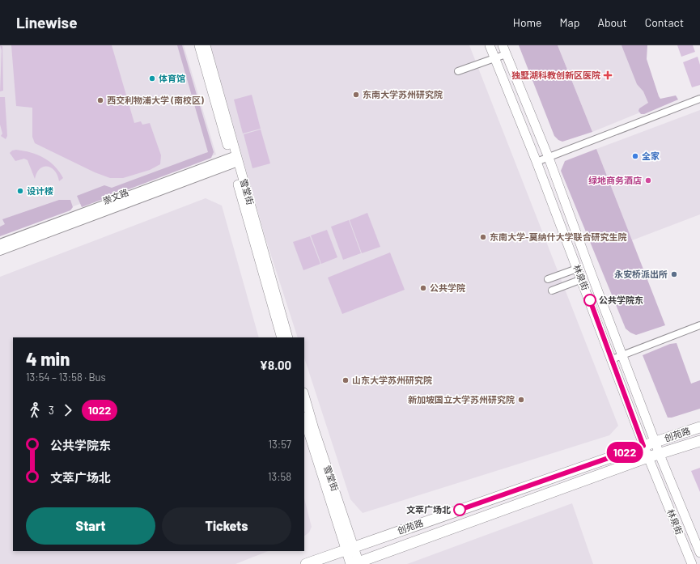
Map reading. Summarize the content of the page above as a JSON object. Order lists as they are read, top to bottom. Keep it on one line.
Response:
{"streets":{"main road":["雪堂街","林泉街","创苑路"],"street":["崇文路"]},"crossings":[["雪堂街","崇文路"],["雪堂街","创苑路"],["林泉街","创苑路"]],"places":{"health":["独墅湖科教创新区医院"],"other":["体育馆","东南大学苏州研究院","西交利物浦大学 (南校区)","全家","绿地商务酒店","设计楼","东南大学-莫纳什大学联合研究生院","永安桥派出所","公共学院","公共学院东","山东大学苏州研究院","新加坡国立大学苏州研究院","文萃广场北"]},"lines":["bus line 1022"],"page":{"header":"Linewise","nav":["Home","Map","About","Contact"],"on_map":"1022","heading":["4 min","13:54 – 13:58 · Bus","¥8.00"],"legs":["3","1022"],"list":[{"name":"公共学院东","value":"13:57"},{"name":"文萃广场北","value":"13:58"}],"buttons":["Start","Tickets"]}}
